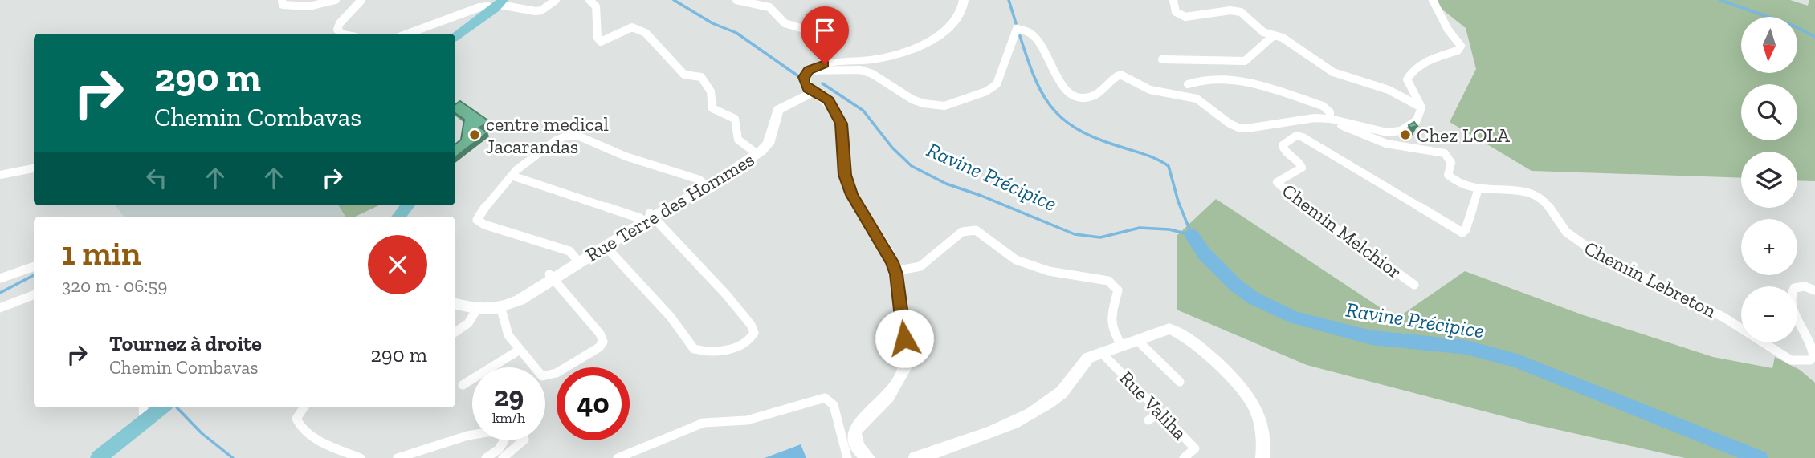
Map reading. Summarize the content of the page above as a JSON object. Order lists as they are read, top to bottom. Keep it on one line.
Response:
{"streets":{"street":["Rue Terre des Hommes","Chemin Melchior","Chemin Lebreton","Rue Valiha"]},"crossings":[["Chemin Melchior","Chemin Lebreton"]],"water":["Ravine Précipice"],"places":["centre medical Jacarandas","Chez LOLA"],"north":"bottom","page":{"map_buttons":["+","−"],"turn":["290 m","Chemin Combavas"],"heading":["1 min","320 m · 06:59"],"list":[{"name":"Tournez à droite","note":"Chemin Combavas","value":"290 m"}],"speed":"29 km/h","limit":"40"}}
